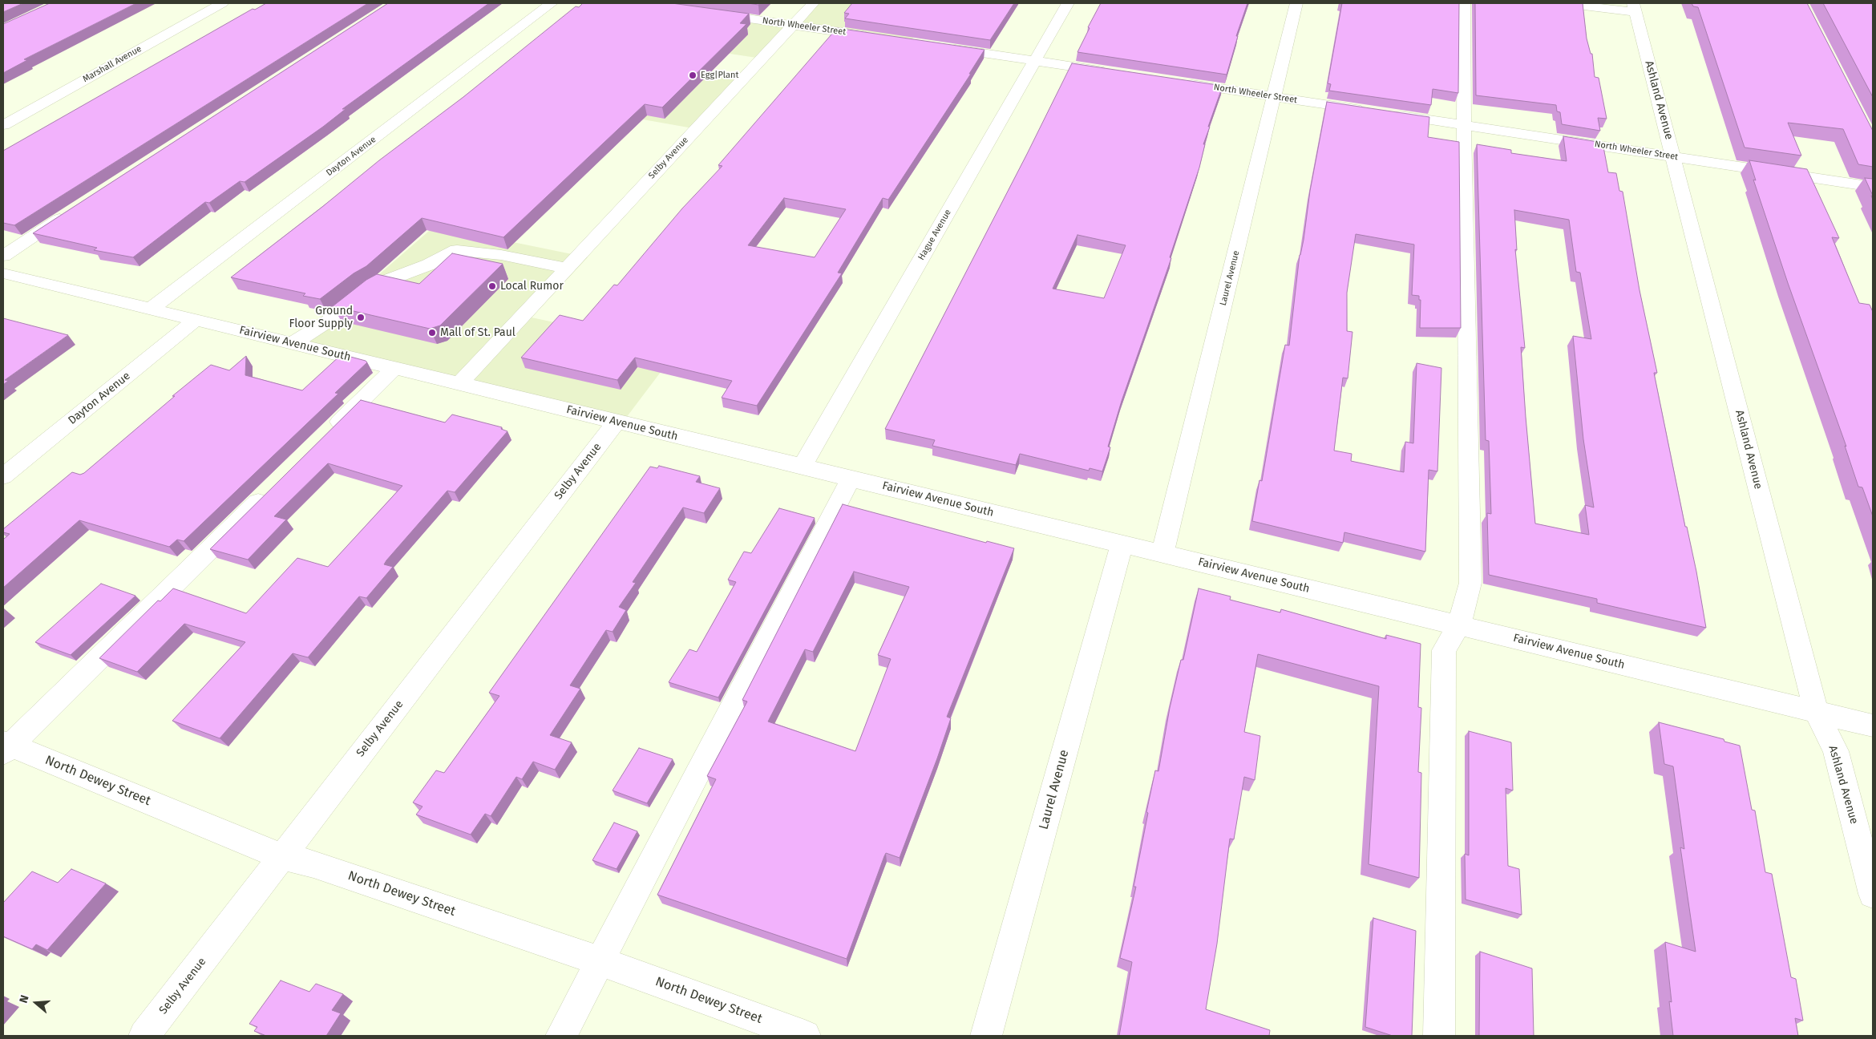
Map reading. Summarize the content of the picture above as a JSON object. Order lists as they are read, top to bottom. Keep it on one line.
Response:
{"streets":{"street":["North Wheeler Street","Marshall Avenue","Ashland Avenue","Dayton Avenue","Selby Avenue","Hague Avenue","Laurel Avenue","Fairview Avenue South","North Dewey Street"]},"crossings":[["North Wheeler Street","Ashland Avenue"],["North Wheeler Street","Selby Avenue"],["North Wheeler Street","Laurel Avenue"],["Ashland Avenue","Fairview Avenue South"],["Dayton Avenue","Fairview Avenue South"],["Selby Avenue","Fairview Avenue South"],["Selby Avenue","North Dewey Street"],["Hague Avenue","Fairview Avenue South"],["Laurel Avenue","Fairview Avenue South"]],"places":["Egg|Plant","Local Rumor","Ground Floor Supply","Mall of St. Paul"],"north":"left"}
